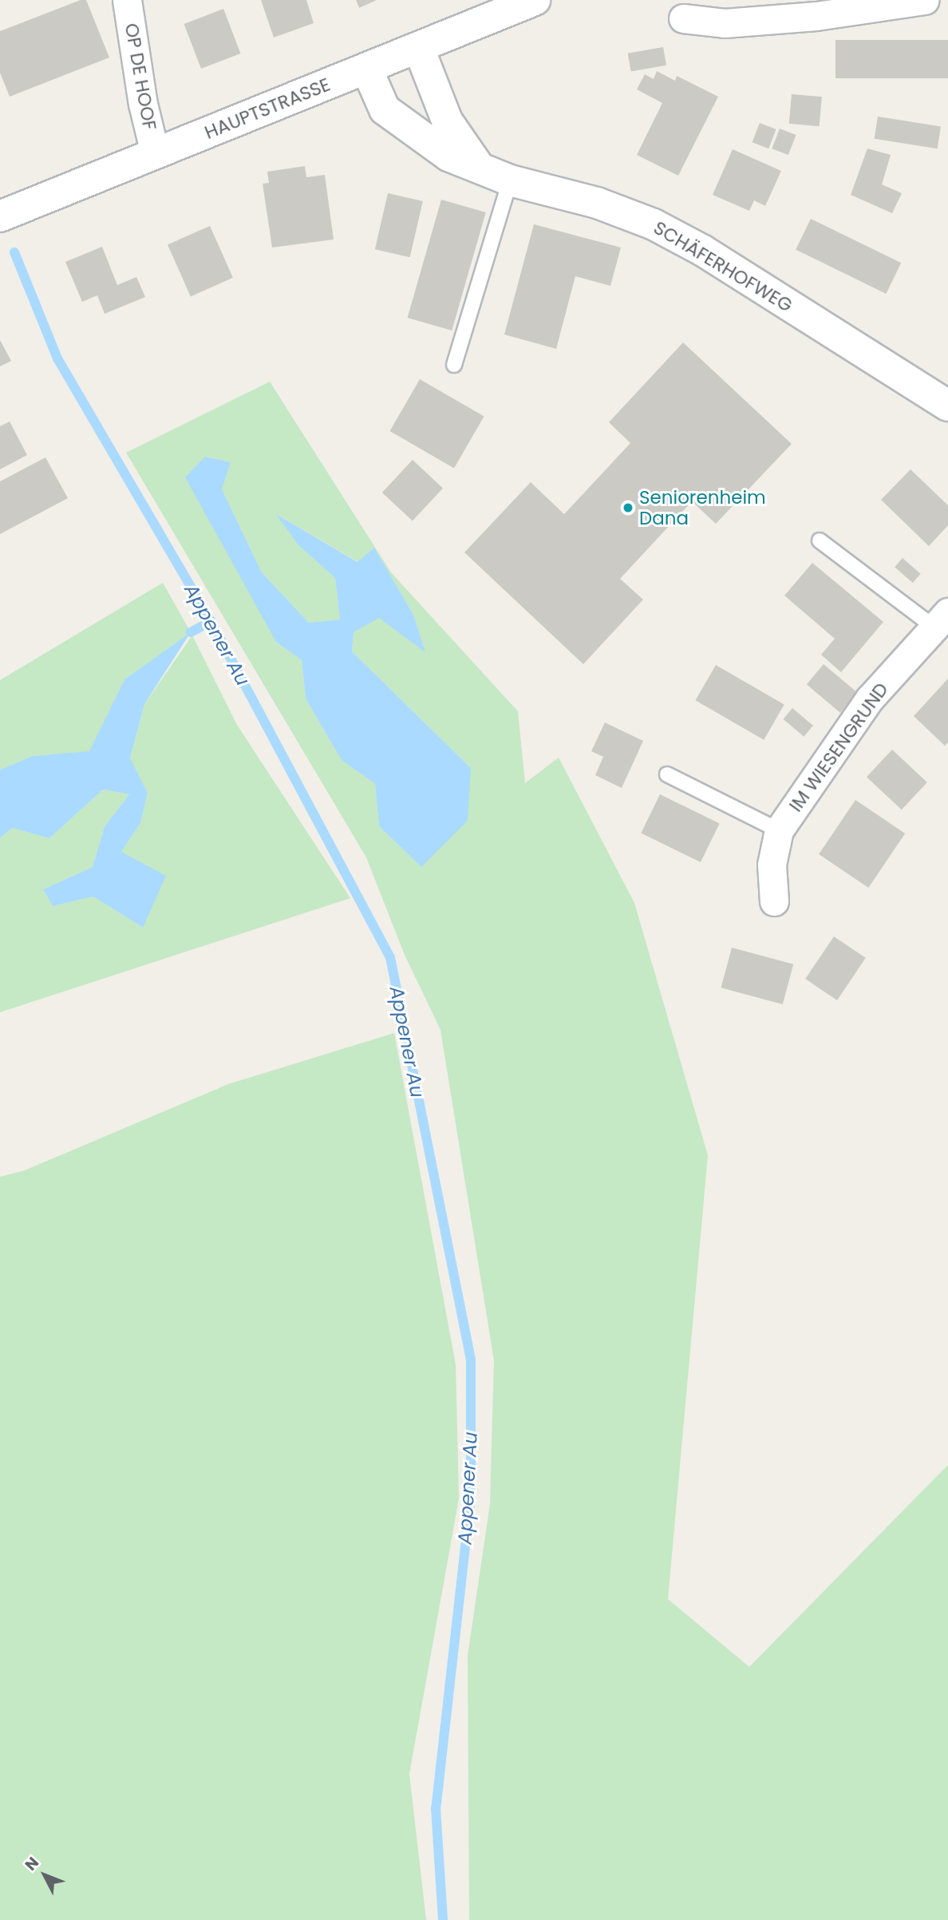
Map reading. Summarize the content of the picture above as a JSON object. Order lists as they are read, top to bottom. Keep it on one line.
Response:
{"streets":{"street":["OP DE HOOF","HAUPTSTRASSE","SCHÄFERHOFWEG","IM WIESENGRUND"]},"crossings":[["OP DE HOOF","HAUPTSTRASSE"],["HAUPTSTRASSE","SCHÄFERHOFWEG"]],"water":["Appener Au"],"places":["Seniorenheim Dana"],"north":"top left"}
